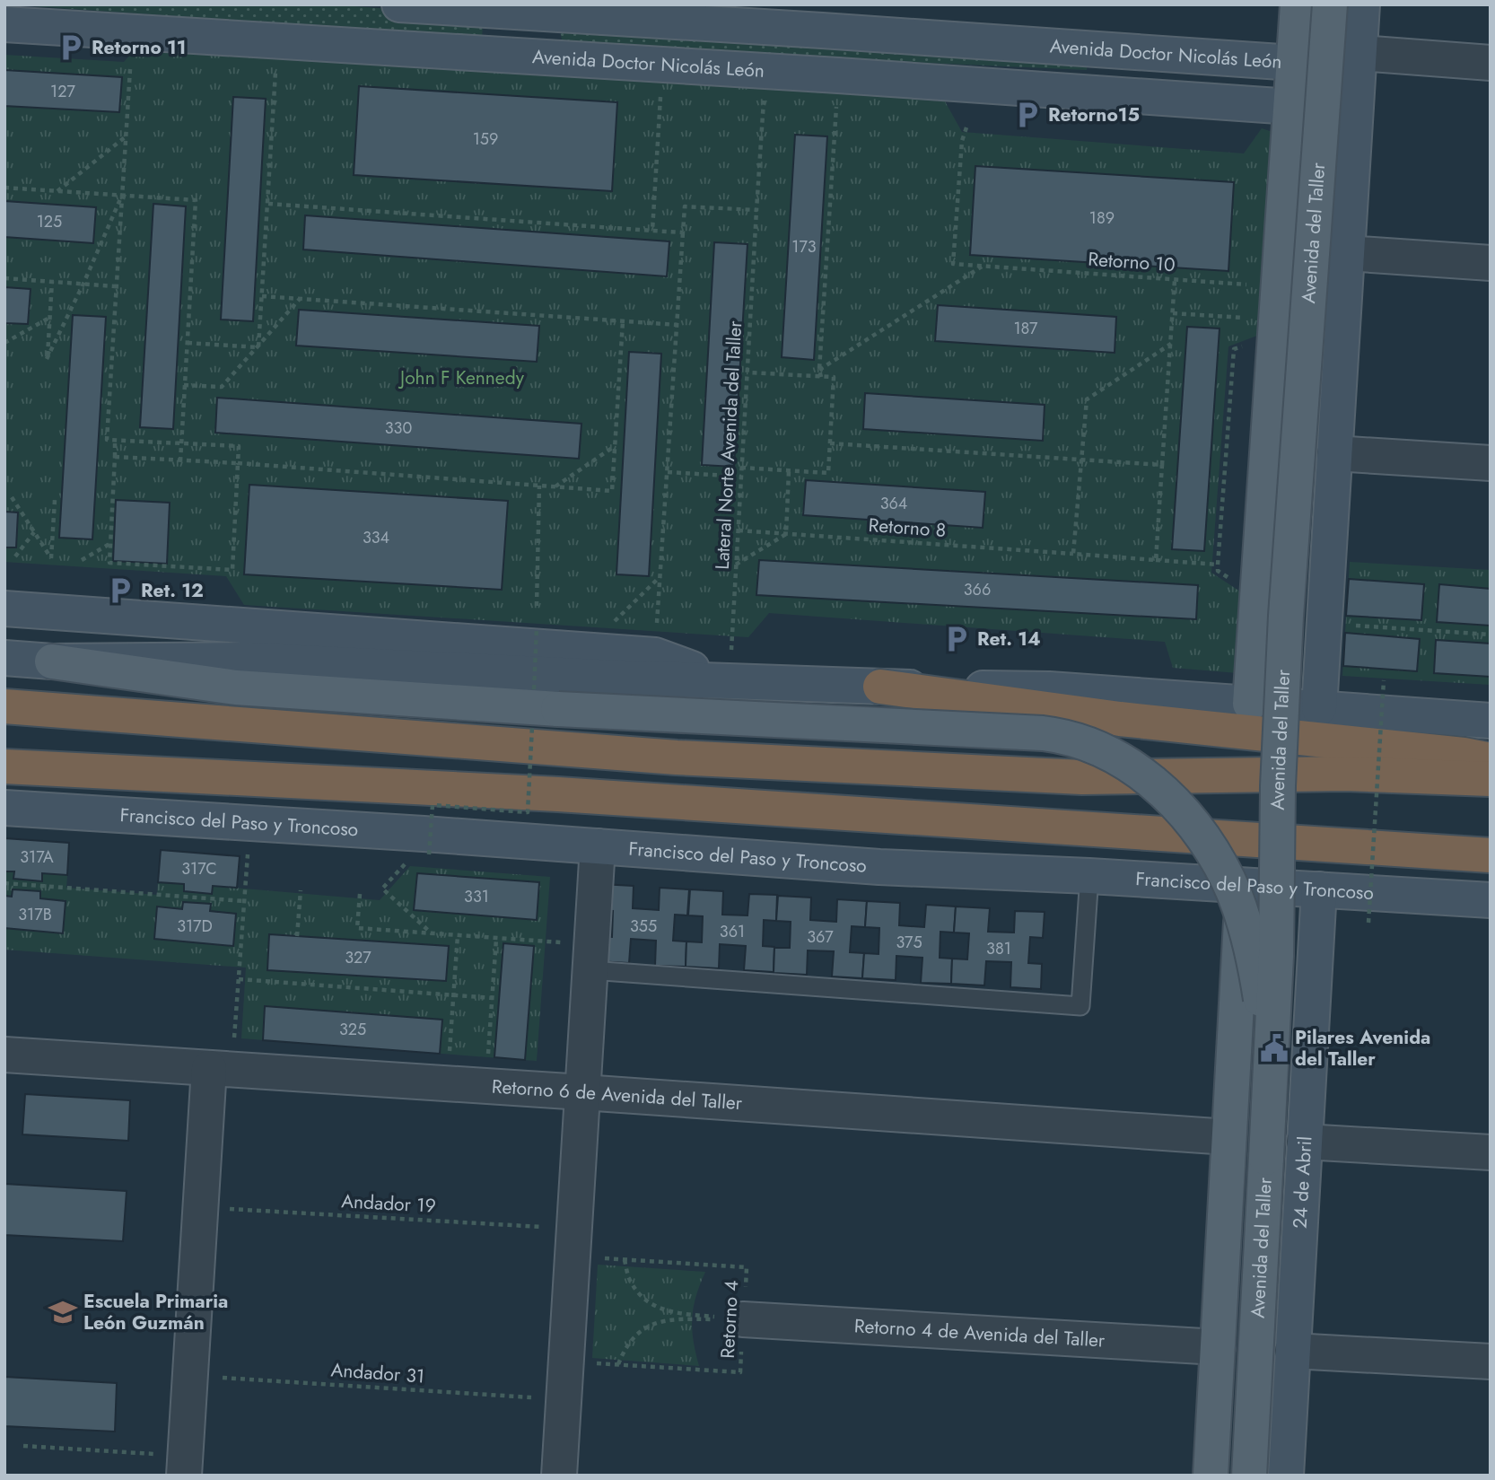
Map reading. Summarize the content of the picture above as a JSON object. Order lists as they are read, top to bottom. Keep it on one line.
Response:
{"streets":{"main road":["Avenida Doctor Nicolás León","Avenida del Taller","Francisco del Paso y Troncoso","24 de Abril"],"street":["Retorno 6 de Avenida del Taller","Retorno 4 de Avenida del Taller"],"path":["Retorno 10","Lateral Norte Avenida del Taller","Retorno 8","Andador 19","Retorno 4","Andador 31"]},"crossings":[["Avenida Doctor Nicolás León","Avenida del Taller"],["Avenida del Taller","Retorno 10"],["Avenida del Taller","Francisco del Paso y Troncoso"],["Avenida del Taller","Retorno 6 de Avenida del Taller"],["Avenida del Taller","Retorno 4 de Avenida del Taller"],["Lateral Norte Avenida del Taller","Retorno 8"],["Francisco del Paso y Troncoso","24 de Abril"],["Andador 19","Retorno 4"],["Retorno 4","Retorno 4 de Avenida del Taller"]],"parks":["John F Kennedy"],"places":{"parking":["Retorno 11","Retorno15","Ret. 12","Ret. 14"],"public building":["Pilares Avenida del Taller"],"school or university":["Escuela Primaria León Guzmán"]},"house_numbers":["127","159","189","125","173","187","330","364","334","366","317A","317C","331","317B","317D","355","361","367","375","381","327","325"]}
